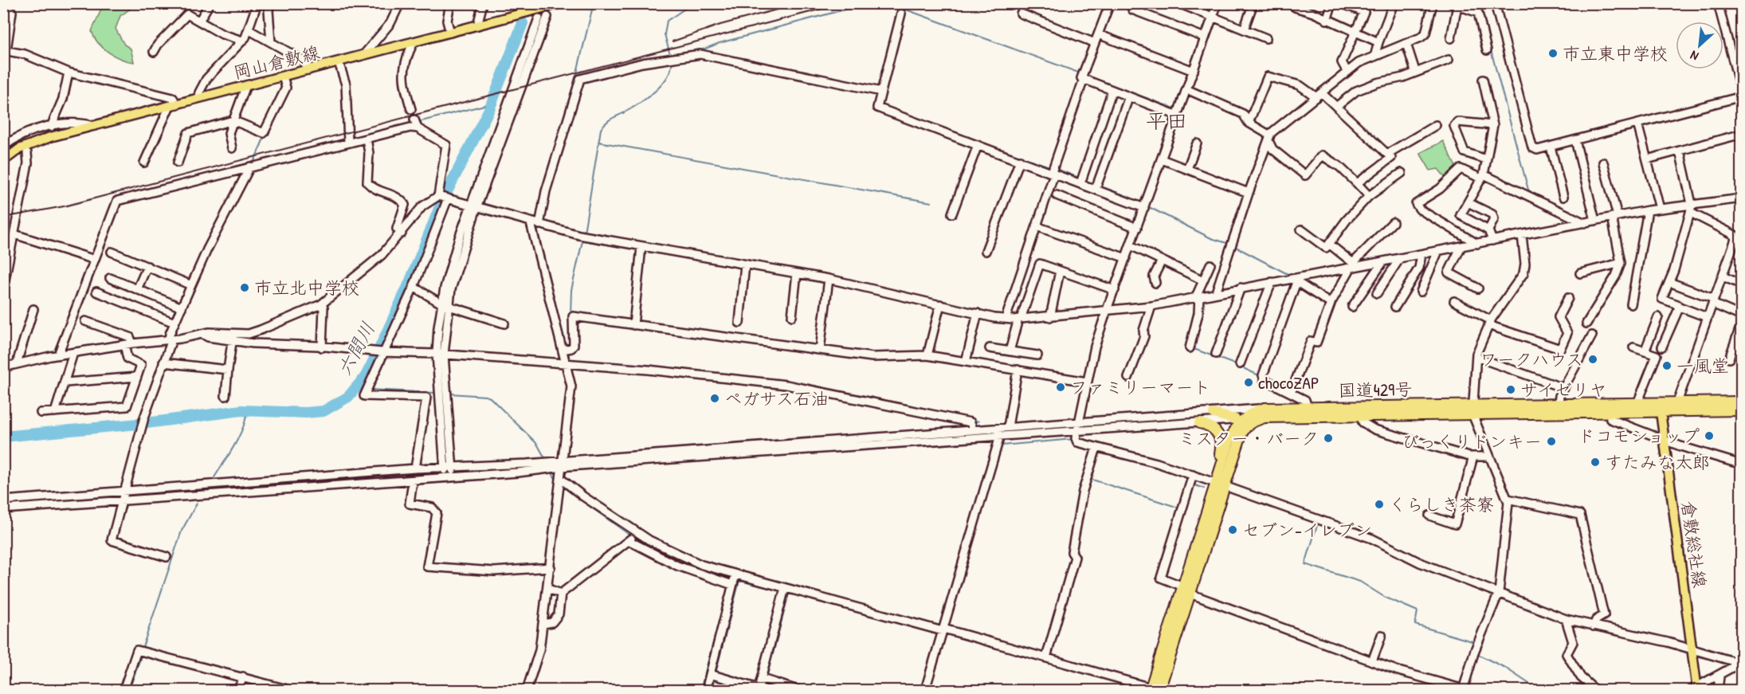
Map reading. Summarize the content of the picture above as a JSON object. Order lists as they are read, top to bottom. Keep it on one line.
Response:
{"streets":{"highway":["国道429号"],"main road":["岡山倉敷線","倉敷総社線"]},"crossings":[["国道429号","倉敷総社線"]],"districts":["平田"],"water":["六間川"],"places":["市立東中学校","市立北中学校","ワークハウス","一風堂","chocoZAP","ファミリーマート","サイゼリヤ","ペガサス石油","ドコモショップ","ミスター・バーク","びっくりドンキー","すたみな太郎","くらしき茶寮","セブン-イレブン"],"north":"bottom left"}
